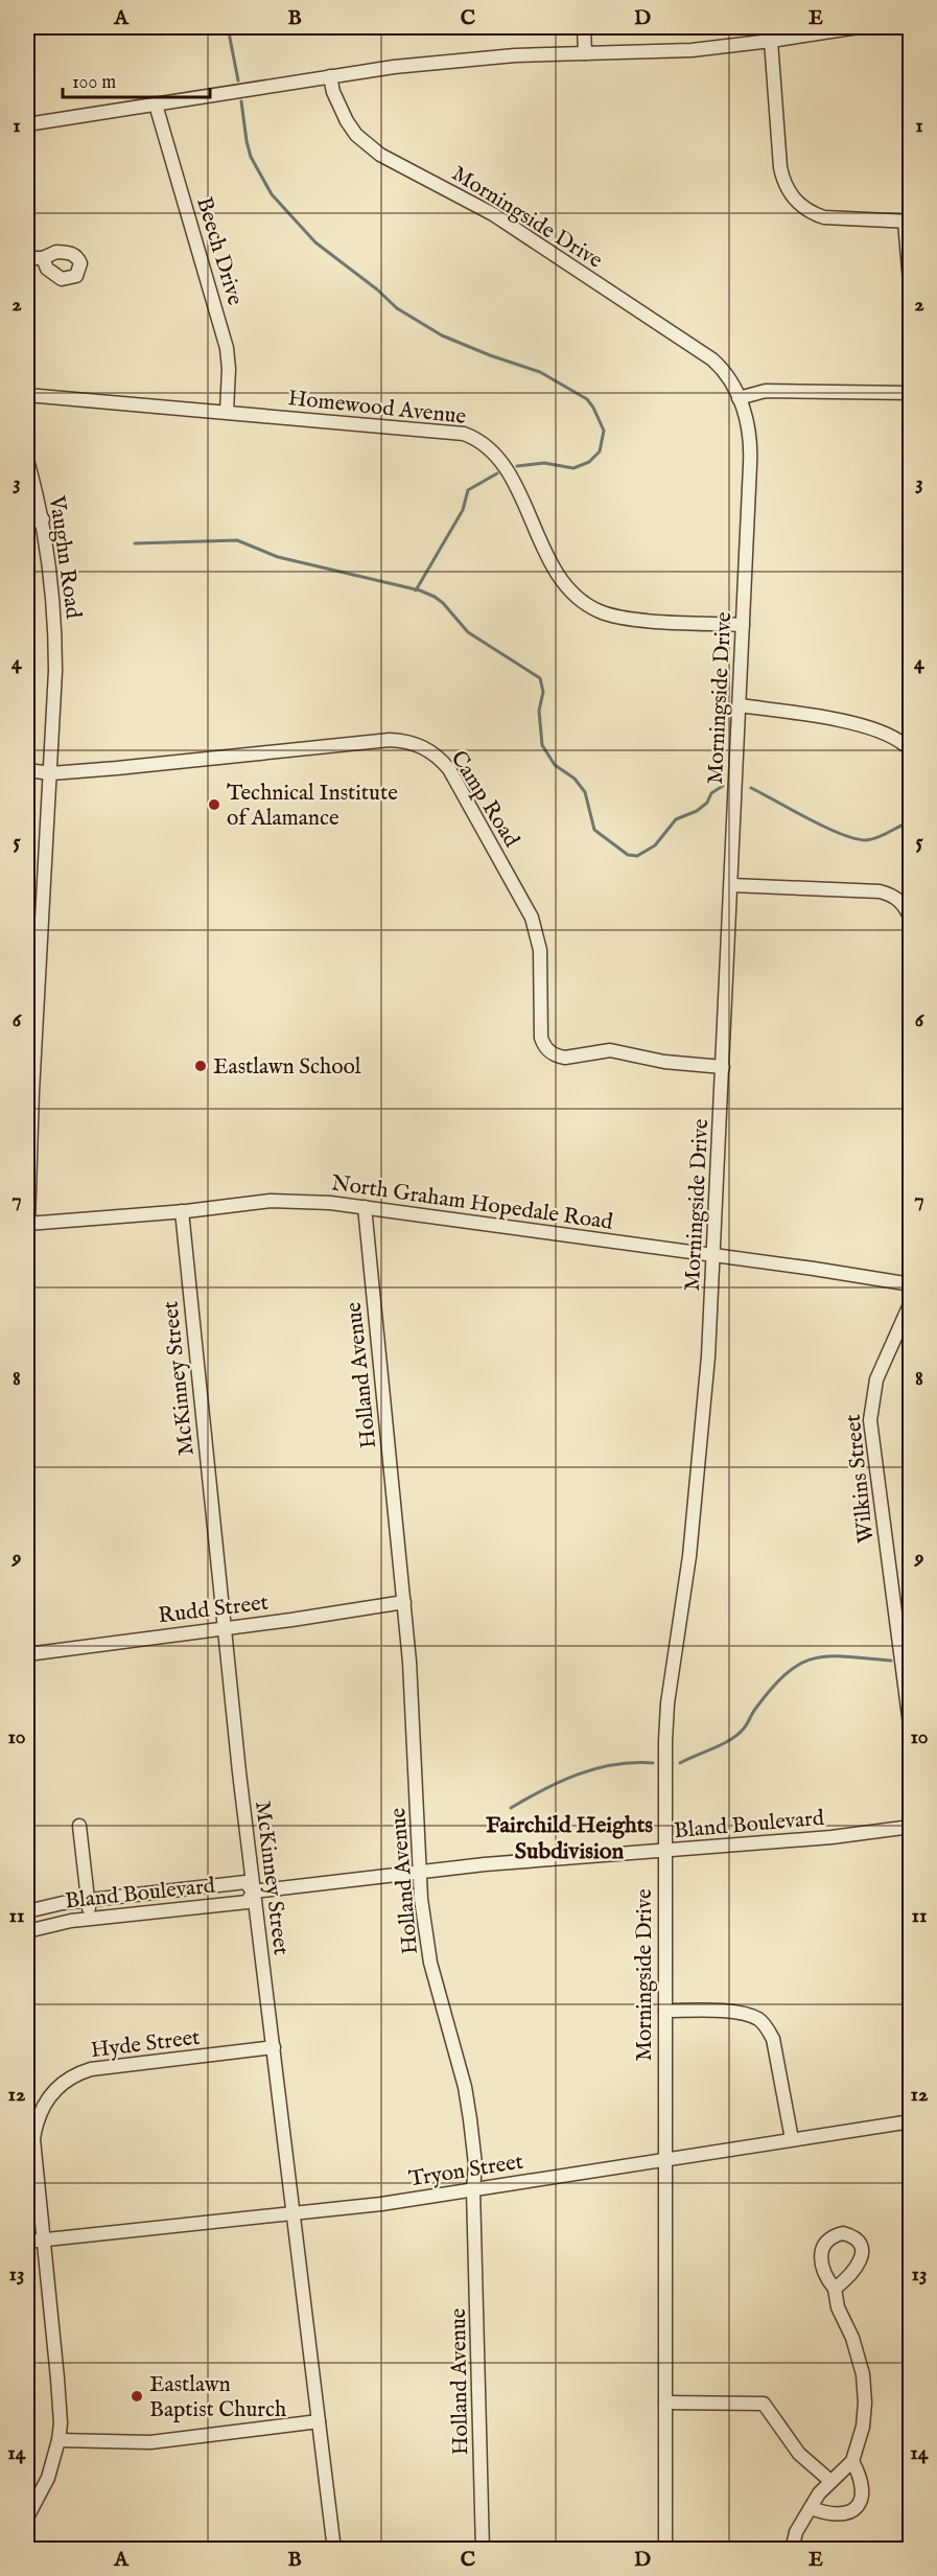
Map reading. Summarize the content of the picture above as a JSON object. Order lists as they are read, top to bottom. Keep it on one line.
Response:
{"streets":{"street":["Morningside Drive","Beech Drive","Homewood Avenue","Vaughn Road","Camp Road","North Graham Hopedale Road","Holland Avenue","McKinney Street","Wilkins Street","Rudd Street","Bland Boulevard","Hyde Street","Tryon Street"]},"crossings":[["Morningside Drive","Homewood Avenue"],["Morningside Drive","Camp Road"],["Morningside Drive","North Graham Hopedale Road"],["Morningside Drive","Bland Boulevard"],["Morningside Drive","Tryon Street"],["Beech Drive","Homewood Avenue"],["Vaughn Road","Camp Road"],["Vaughn Road","North Graham Hopedale Road"],["North Graham Hopedale Road","Holland Avenue"],["North Graham Hopedale Road","McKinney Street"],["Holland Avenue","Rudd Street"],["Holland Avenue","Bland Boulevard"],["Holland Avenue","Tryon Street"],["McKinney Street","Rudd Street"],["McKinney Street","Bland Boulevard"],["McKinney Street","Hyde Street"],["McKinney Street","Tryon Street"],["Hyde Street","Tryon Street"]],"districts":["Fairchild Heights Subdivision"],"places":["Technical Institute of Alamance","Eastlawn School","Eastlawn Baptist Church"],"scale_bar":"100 m","grid":{"columns":["A","B","C","D","E"],"rows":["1","2","3","4","5","6","7","8","9","10","11","12","13","14"]}}
